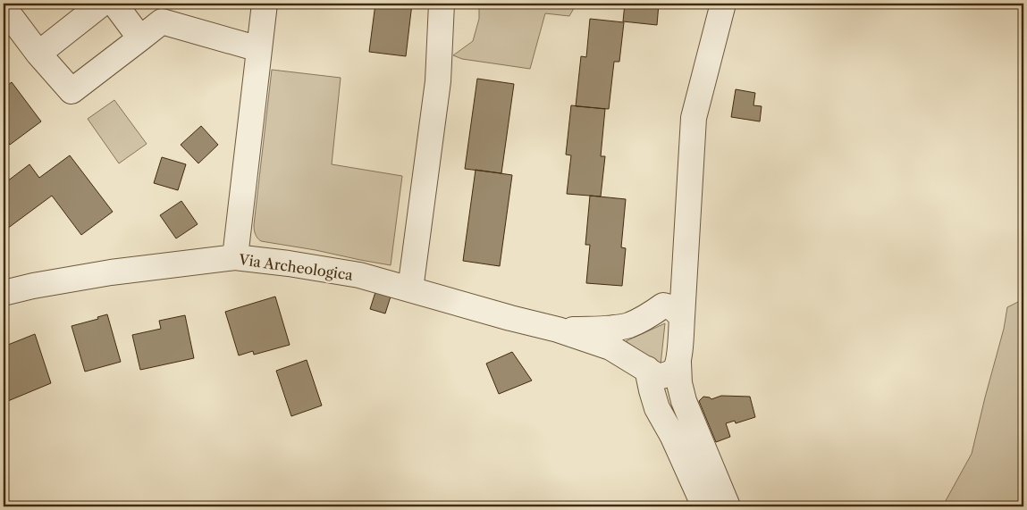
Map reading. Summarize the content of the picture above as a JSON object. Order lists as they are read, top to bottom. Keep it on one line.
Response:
{"streets":{"street":["Via Archeologica"]}}
